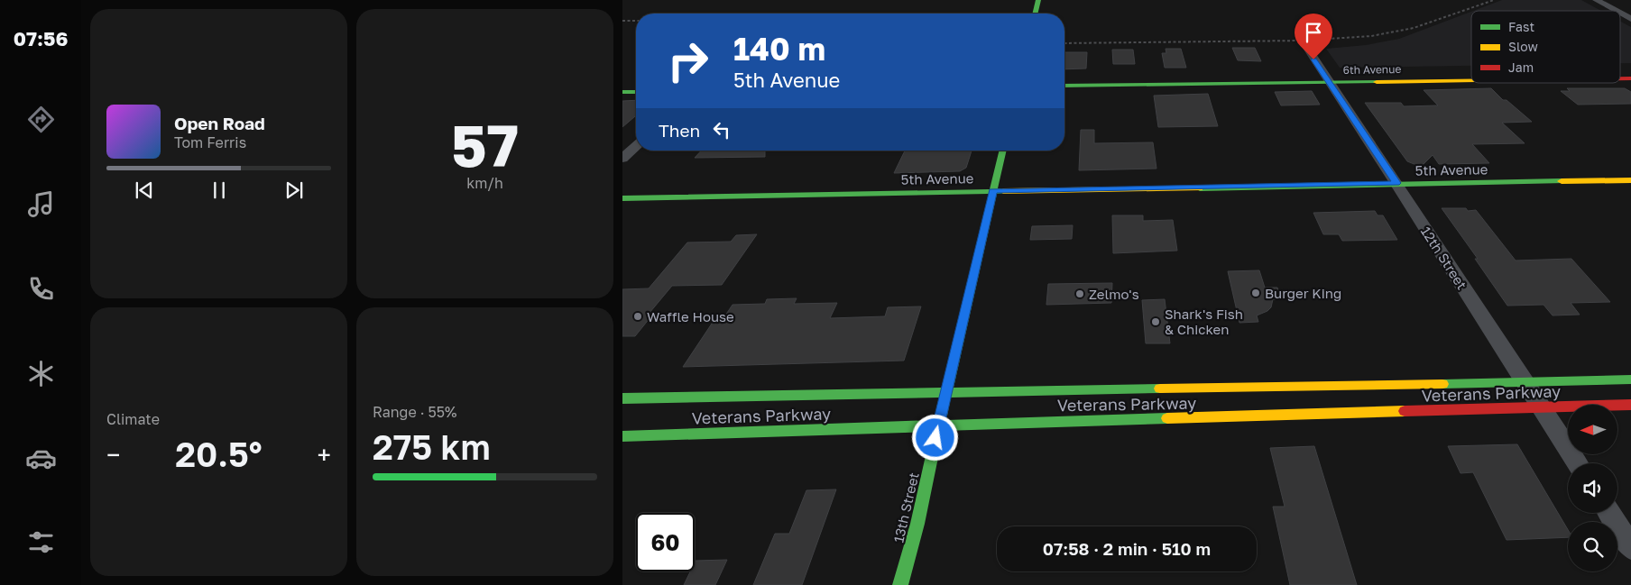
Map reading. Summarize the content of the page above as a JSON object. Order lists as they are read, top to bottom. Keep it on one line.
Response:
{"streets":{"street":["6th Avenue","5th Avenue","12th Street","Veterans Parkway","13th Street"]},"crossings":[["6th Avenue","12th Street"],["5th Avenue","12th Street"],["5th Avenue","13th Street"],["12th Street","Veterans Parkway"],["Veterans Parkway","13th Street"]],"places":["Burger King","Zelmo's","Waffle House","Shark's Fish & Chicken"],"legend":["Fast","Slow","Jam"],"north":"left","page":{"tabs":"07:56","tile":[["57","km/h"],"Climate",["Range · 55%","275 km"]],"turn":["140 m","5th Avenue"],"song":["Open Road","Tom Ferris"],"then":"Then","heat":["−","20.5°","+"],"limit":"60","trip":"07:58 · 2 min · 510 m"}}
